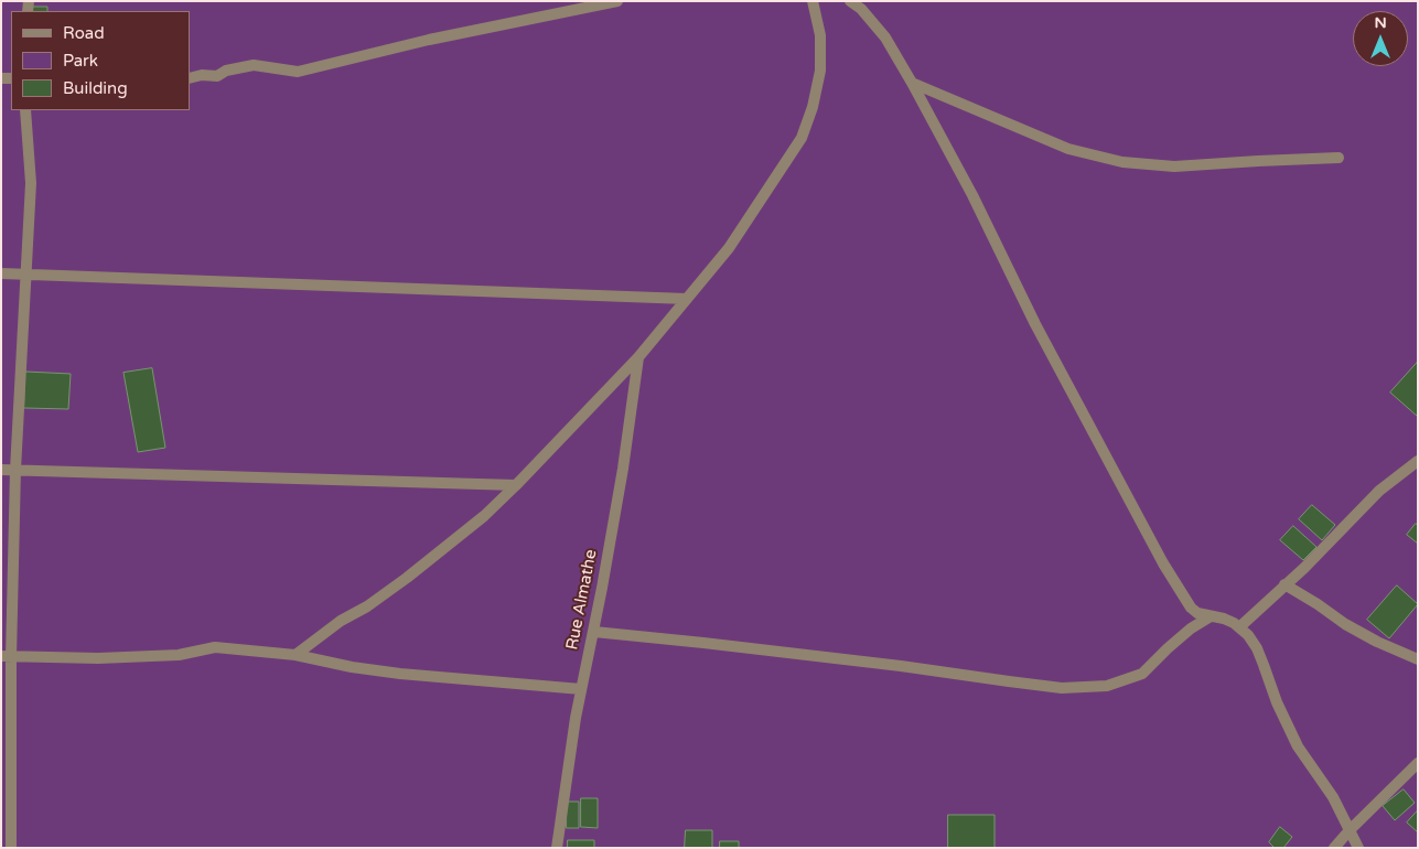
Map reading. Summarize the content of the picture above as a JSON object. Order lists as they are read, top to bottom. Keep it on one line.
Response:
{"streets":{"street":["Rue Almathe"]},"legend":["Road","Park","Building"],"north":"top"}
